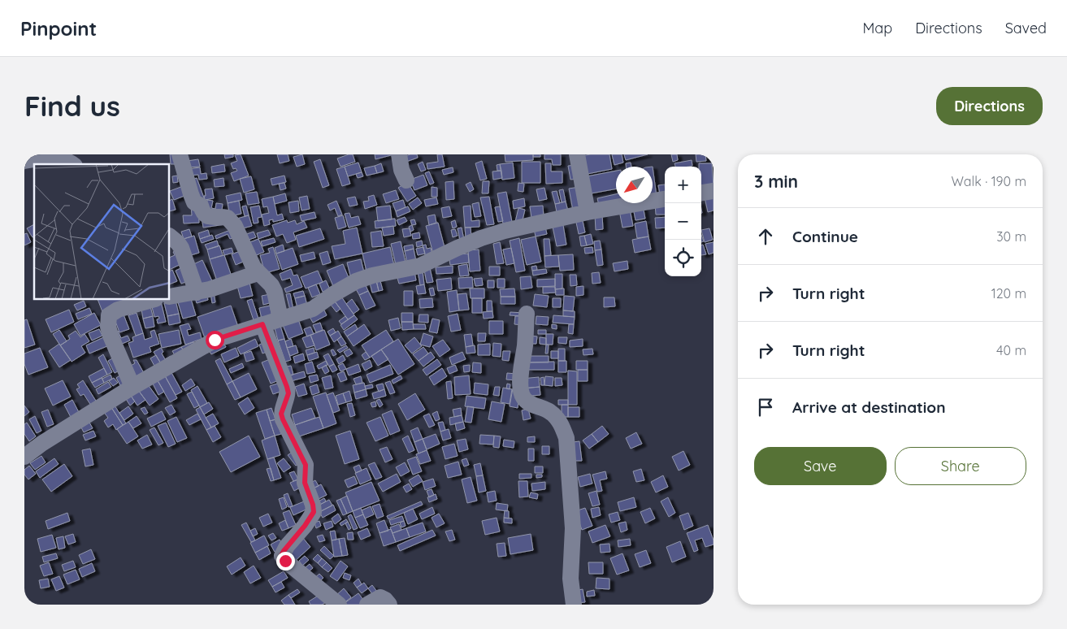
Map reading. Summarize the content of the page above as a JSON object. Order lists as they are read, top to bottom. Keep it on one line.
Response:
{"north":"bottom left","page":{"header":"Pinpoint","nav":["Map","Directions","Saved"],"buttons":["Directions",["Save","Share"]],"title":"Find us","heading":["3 min","Walk · 190 m"],"map_buttons":["+","−"],"list":[["Continue","30 m"],["Turn right","120 m"],["Turn right","40 m"],"Arrive at destination"]}}
